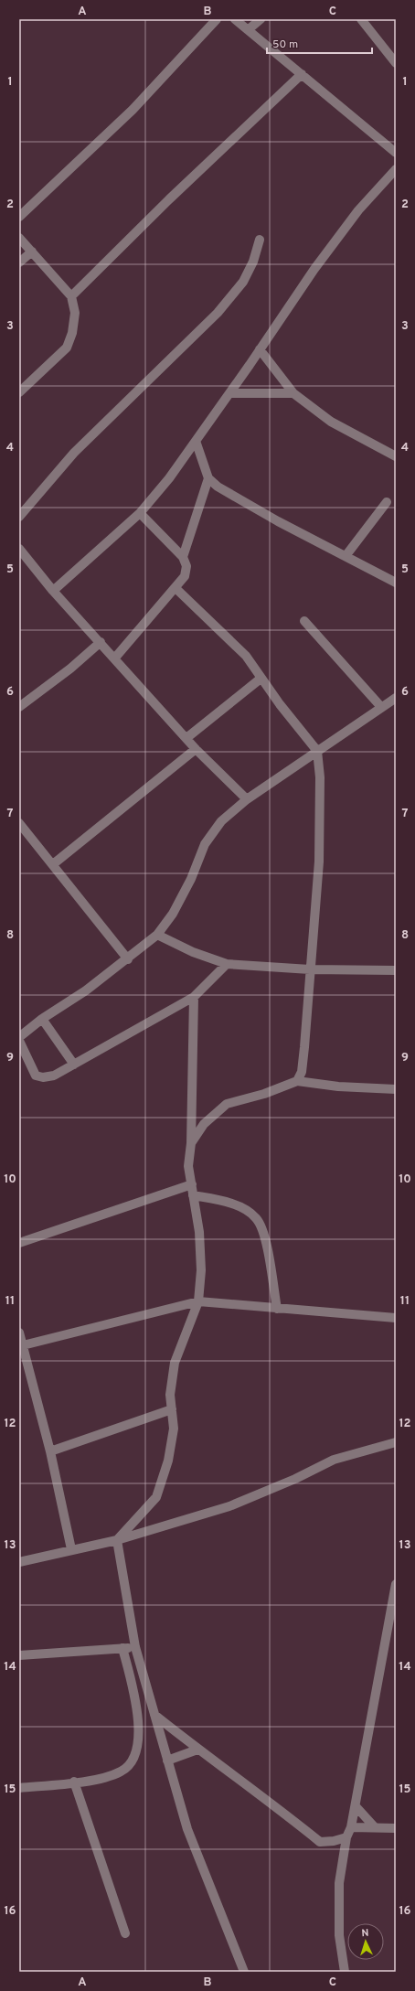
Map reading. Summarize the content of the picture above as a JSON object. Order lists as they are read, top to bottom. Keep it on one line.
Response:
{"scale_bar":"50 m","north":"top","grid":{"columns":["A","B","C"],"rows":["1","2","3","4","5","6","7","8","9","10","11","12","13","14","15","16"]}}
